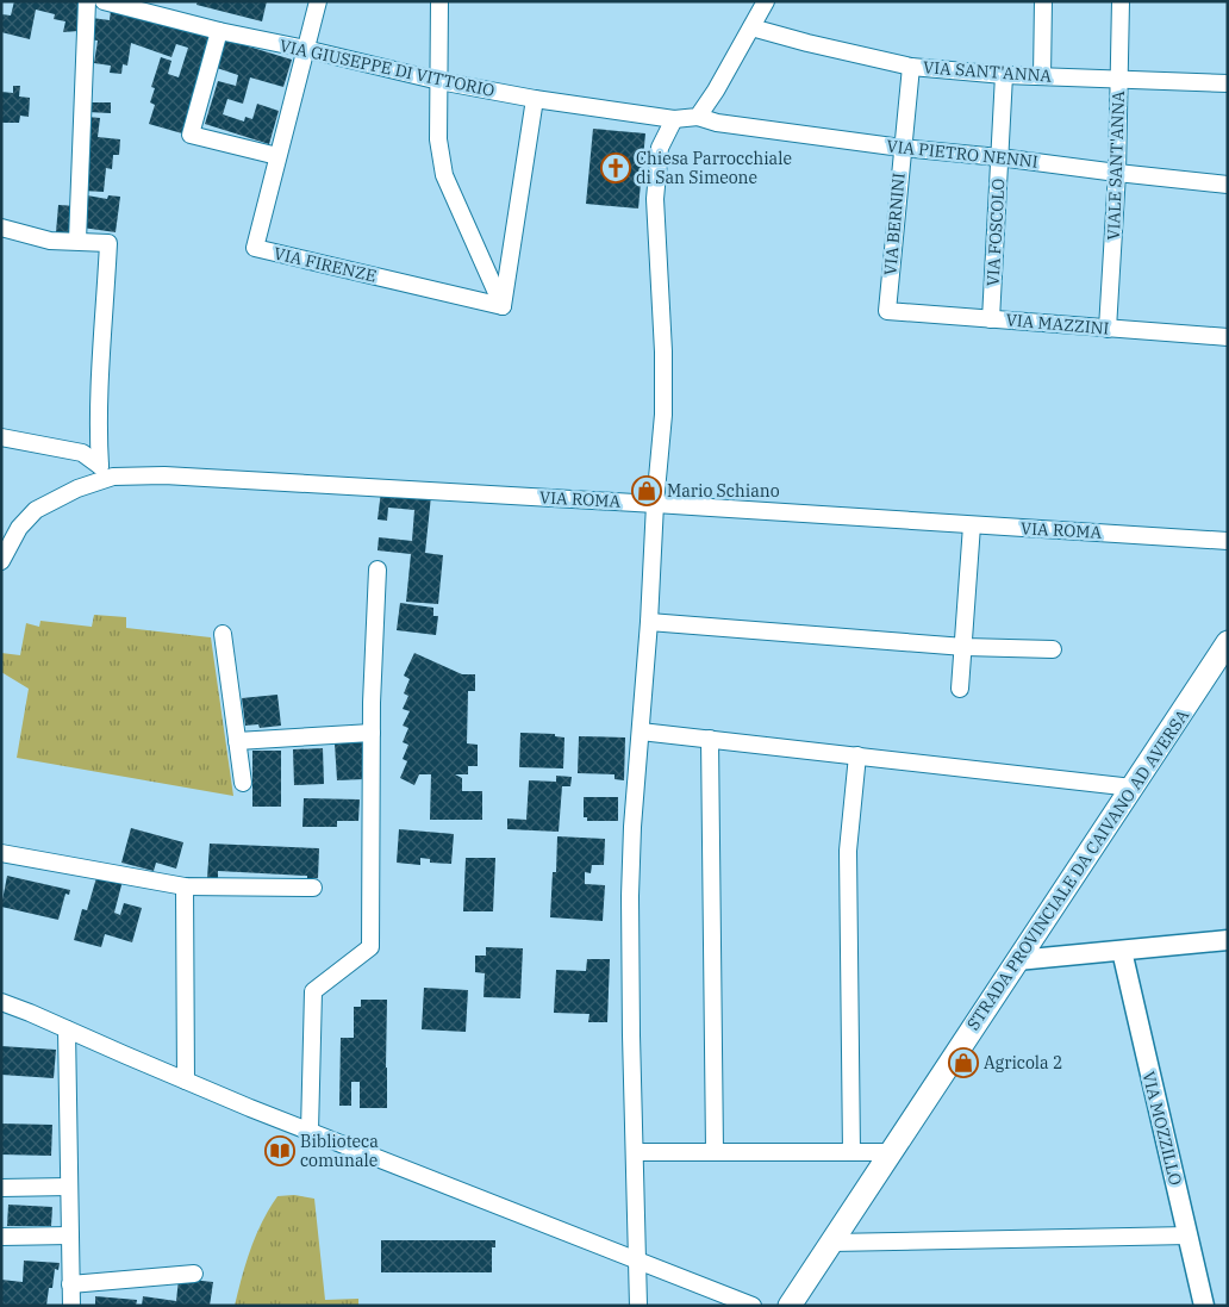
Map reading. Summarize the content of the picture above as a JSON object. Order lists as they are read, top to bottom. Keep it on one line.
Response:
{"streets":{"main road":["STRADA PROVINCIALE DA CAIVANO AD AVERSA"],"street":["VIA GIUSEPPE DI VITTORIO","VIA SANT'ANNA","VIA PIETRO NENNI","VIALE SANT'ANNA","VIA BERNINI","VIA FOSCOLO","VIA FIRENZE","VIA MAZZINI","VIA ROMA","VIA MOZZILLO"]},"crossings":[["VIA GIUSEPPE DI VITTORIO","VIA PIETRO NENNI"],["VIA GIUSEPPE DI VITTORIO","VIA FIRENZE"],["VIA SANT'ANNA","VIALE SANT'ANNA"],["VIA SANT'ANNA","VIA BERNINI"],["VIA SANT'ANNA","VIA FOSCOLO"],["VIA PIETRO NENNI","VIALE SANT'ANNA"],["VIA PIETRO NENNI","VIA BERNINI"],["VIA PIETRO NENNI","VIA FOSCOLO"],["VIALE SANT'ANNA","VIA MAZZINI"],["VIA BERNINI","VIA MAZZINI"],["VIA FOSCOLO","VIA MAZZINI"]],"places":{"church":["Chiesa Parrocchiale di San Simeone"],"shop":["Mario Schiano","Agricola 2"],"library":["Biblioteca comunale"]}}
